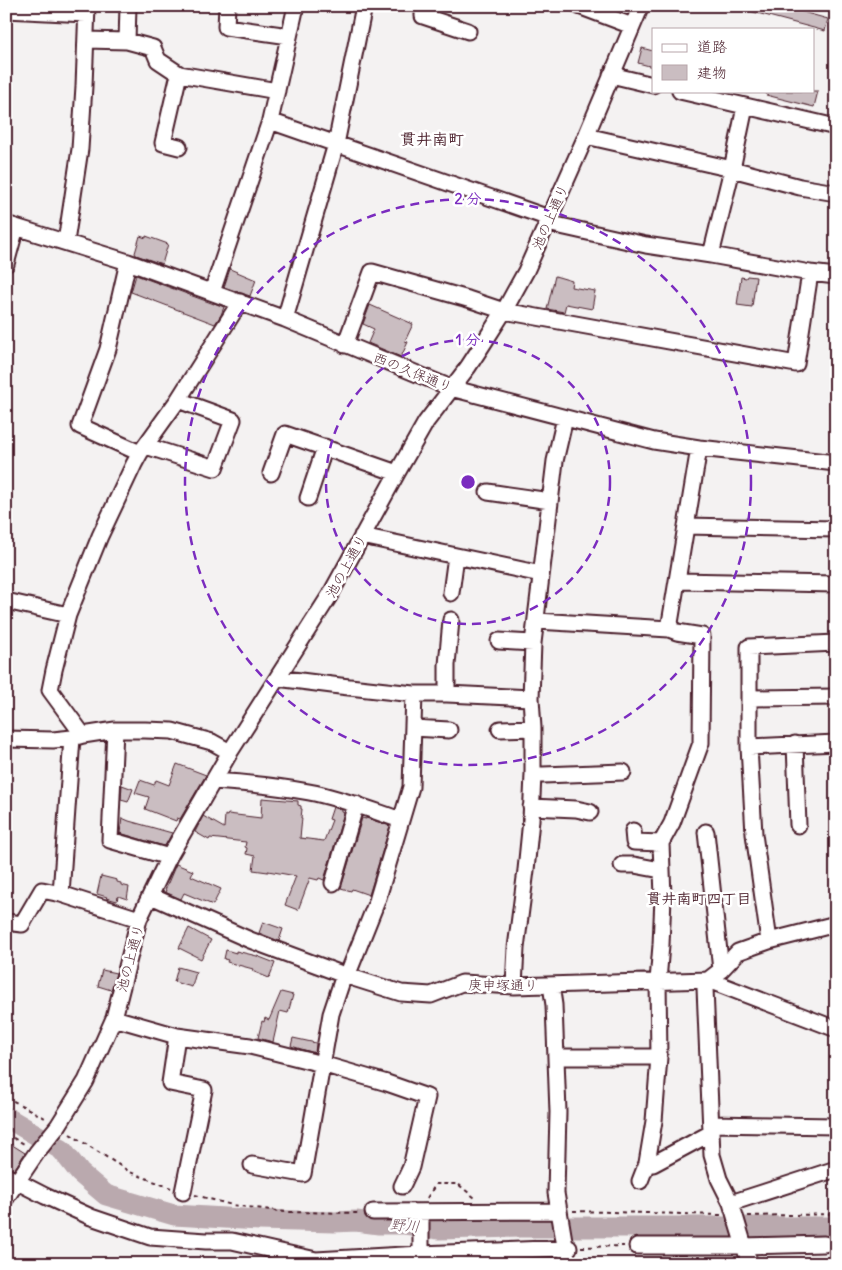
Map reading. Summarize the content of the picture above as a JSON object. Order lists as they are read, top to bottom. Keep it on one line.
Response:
{"streets":{"street":["池の上通り","西の久保通り","庚申塚通り"]},"crossings":[["池の上通り","西の久保通り"],["池の上通り","庚申塚通り"]],"districts":["貫井南町","貫井南町四丁目"],"water":["野川"],"legend":["道路","建物"],"rings":["2 分","1 分"]}
